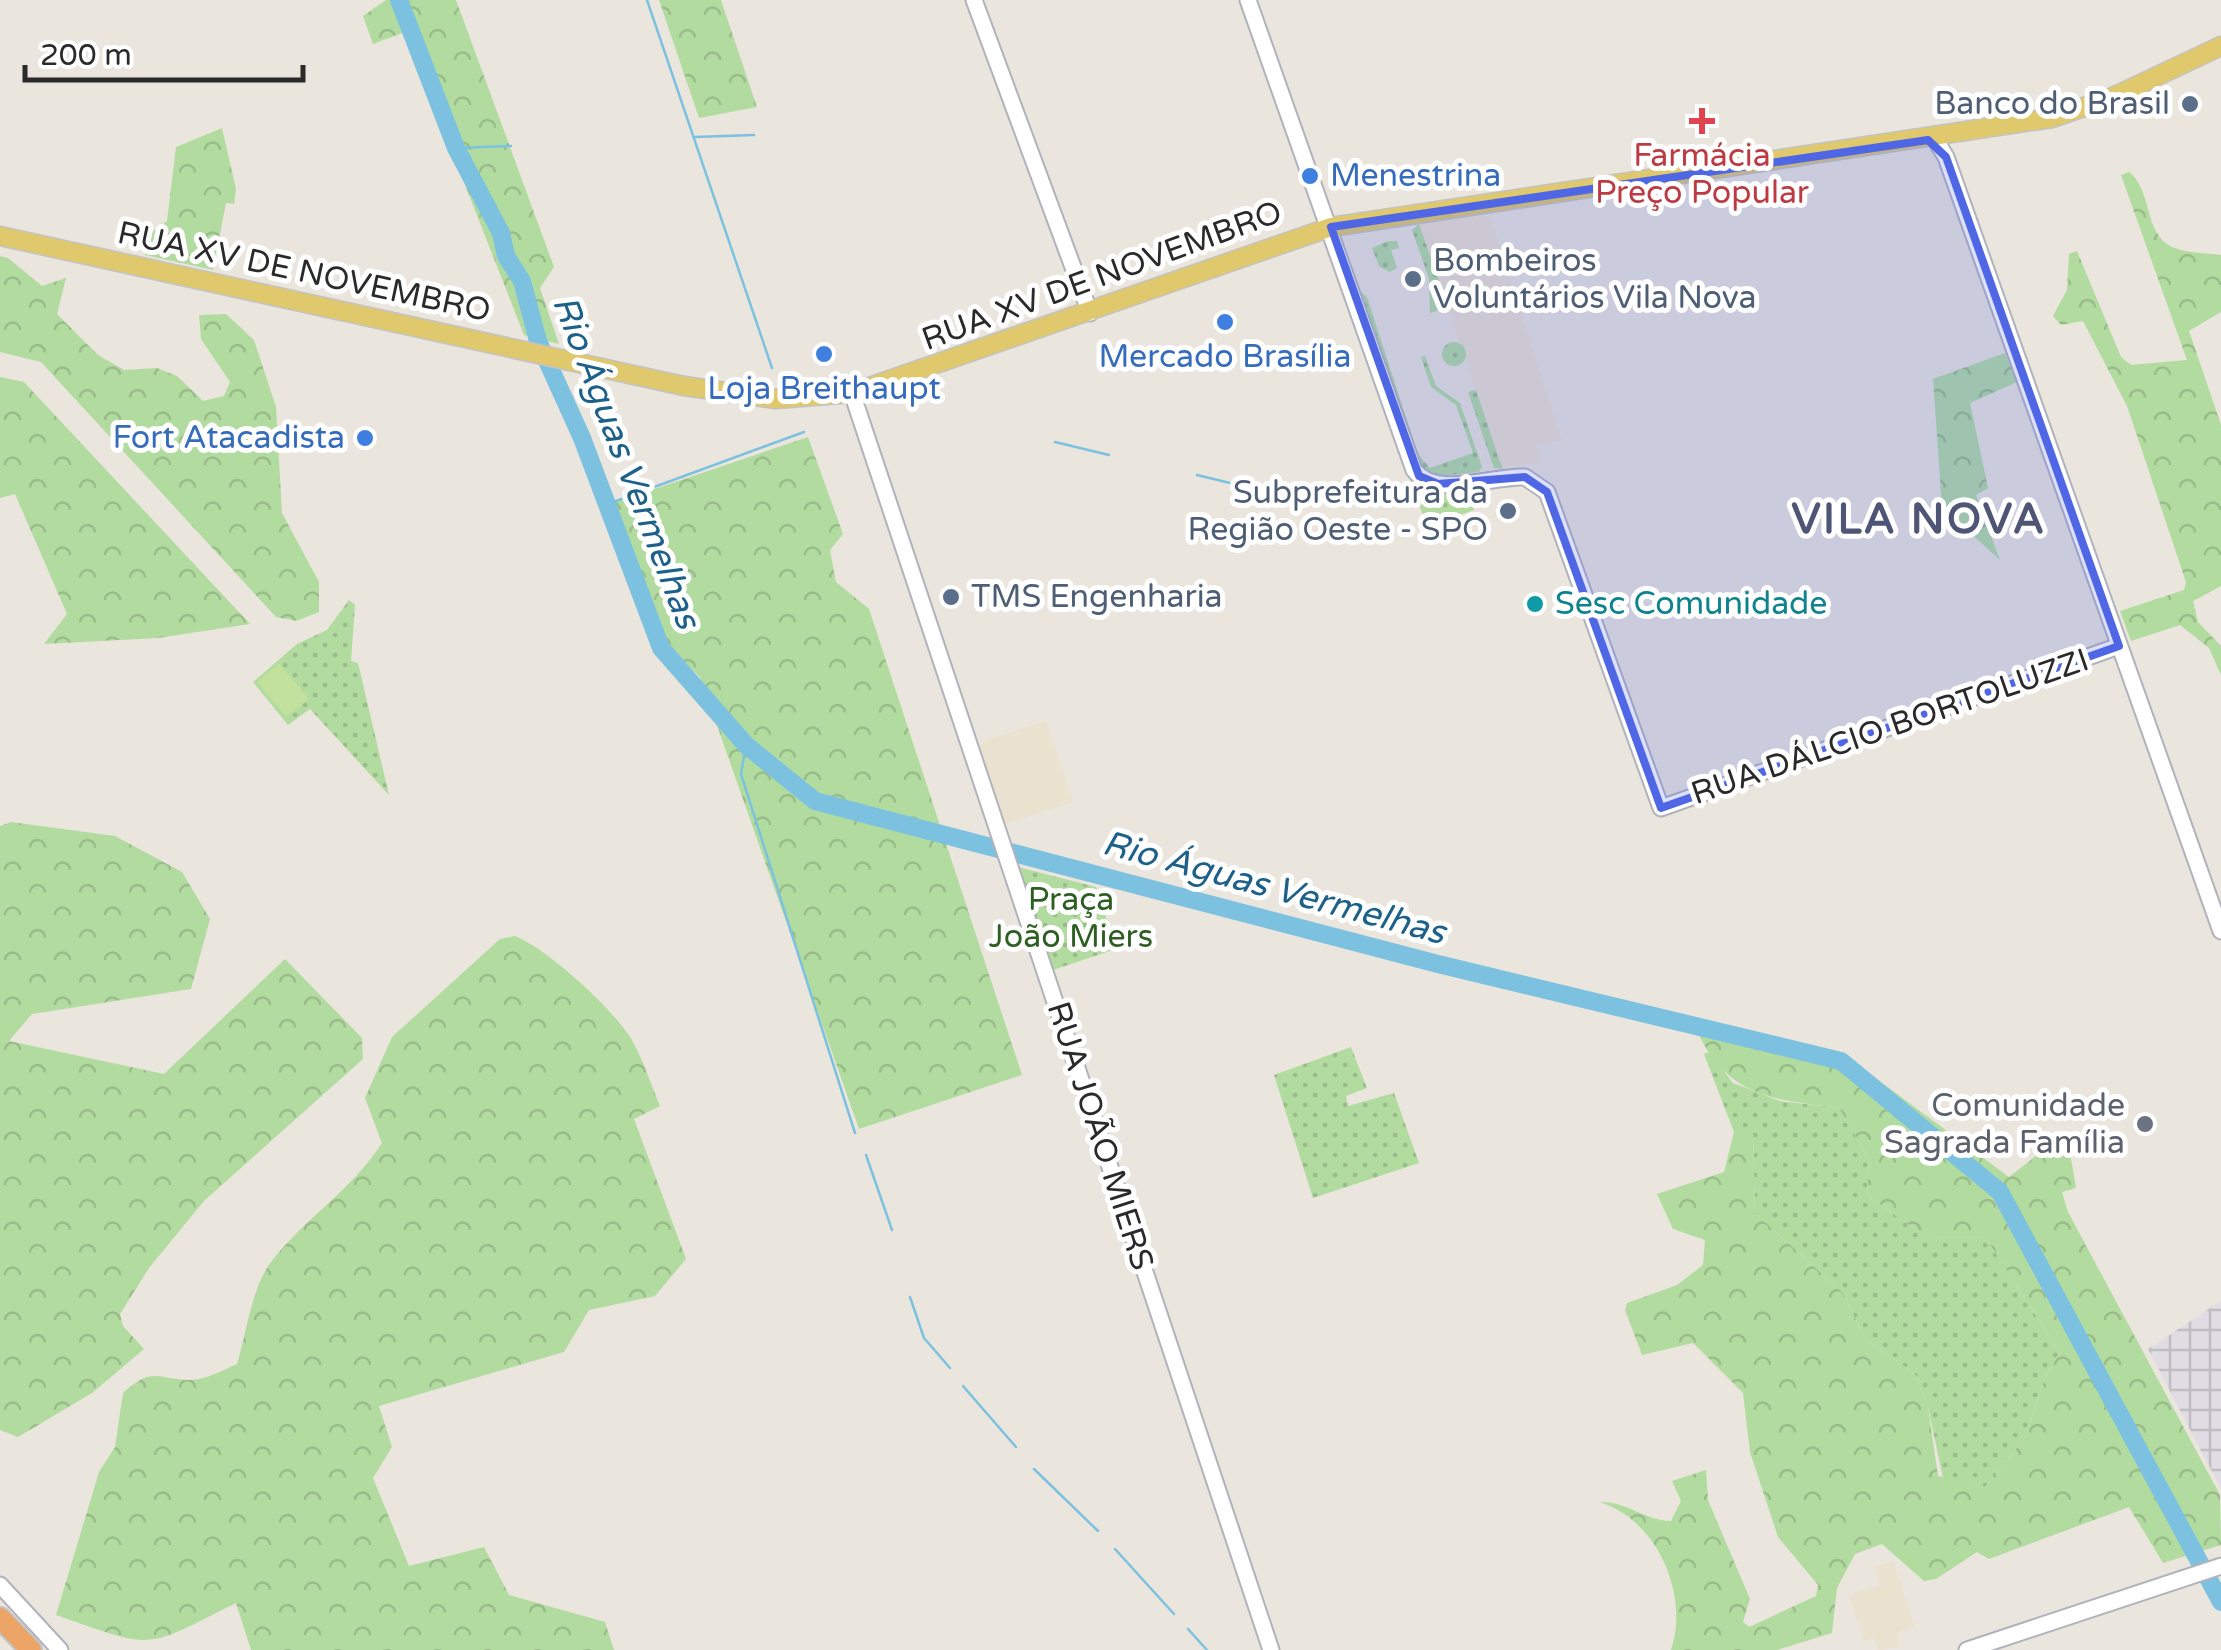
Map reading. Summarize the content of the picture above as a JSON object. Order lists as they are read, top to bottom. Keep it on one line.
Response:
{"streets":{"main road":["RUA XV DE NOVEMBRO"],"street":["RUA DÁLCIO BORTOLUZZI","RUA JOÃO MIERS"]},"crossings":[["RUA XV DE NOVEMBRO","RUA DÁLCIO BORTOLUZZI"],["RUA XV DE NOVEMBRO","RUA JOÃO MIERS"]],"districts":["VILA NOVA"],"water":["Rio Águas Vermelhas"],"parks":["Praça João Miers"],"places":{"other":["Banco do Brasil","Menestrina","Bombeiros Voluntários Vila Nova","Mercado Brasília","Loja Breithaupt","Fort Atacadista","Subprefeitura da Região Oeste - SPO","TMS Engenharia","Sesc Comunidade","Comunidade Sagrada Família"],"health":["Farmácia Preço Popular"]},"scale_bar":"200 m"}
